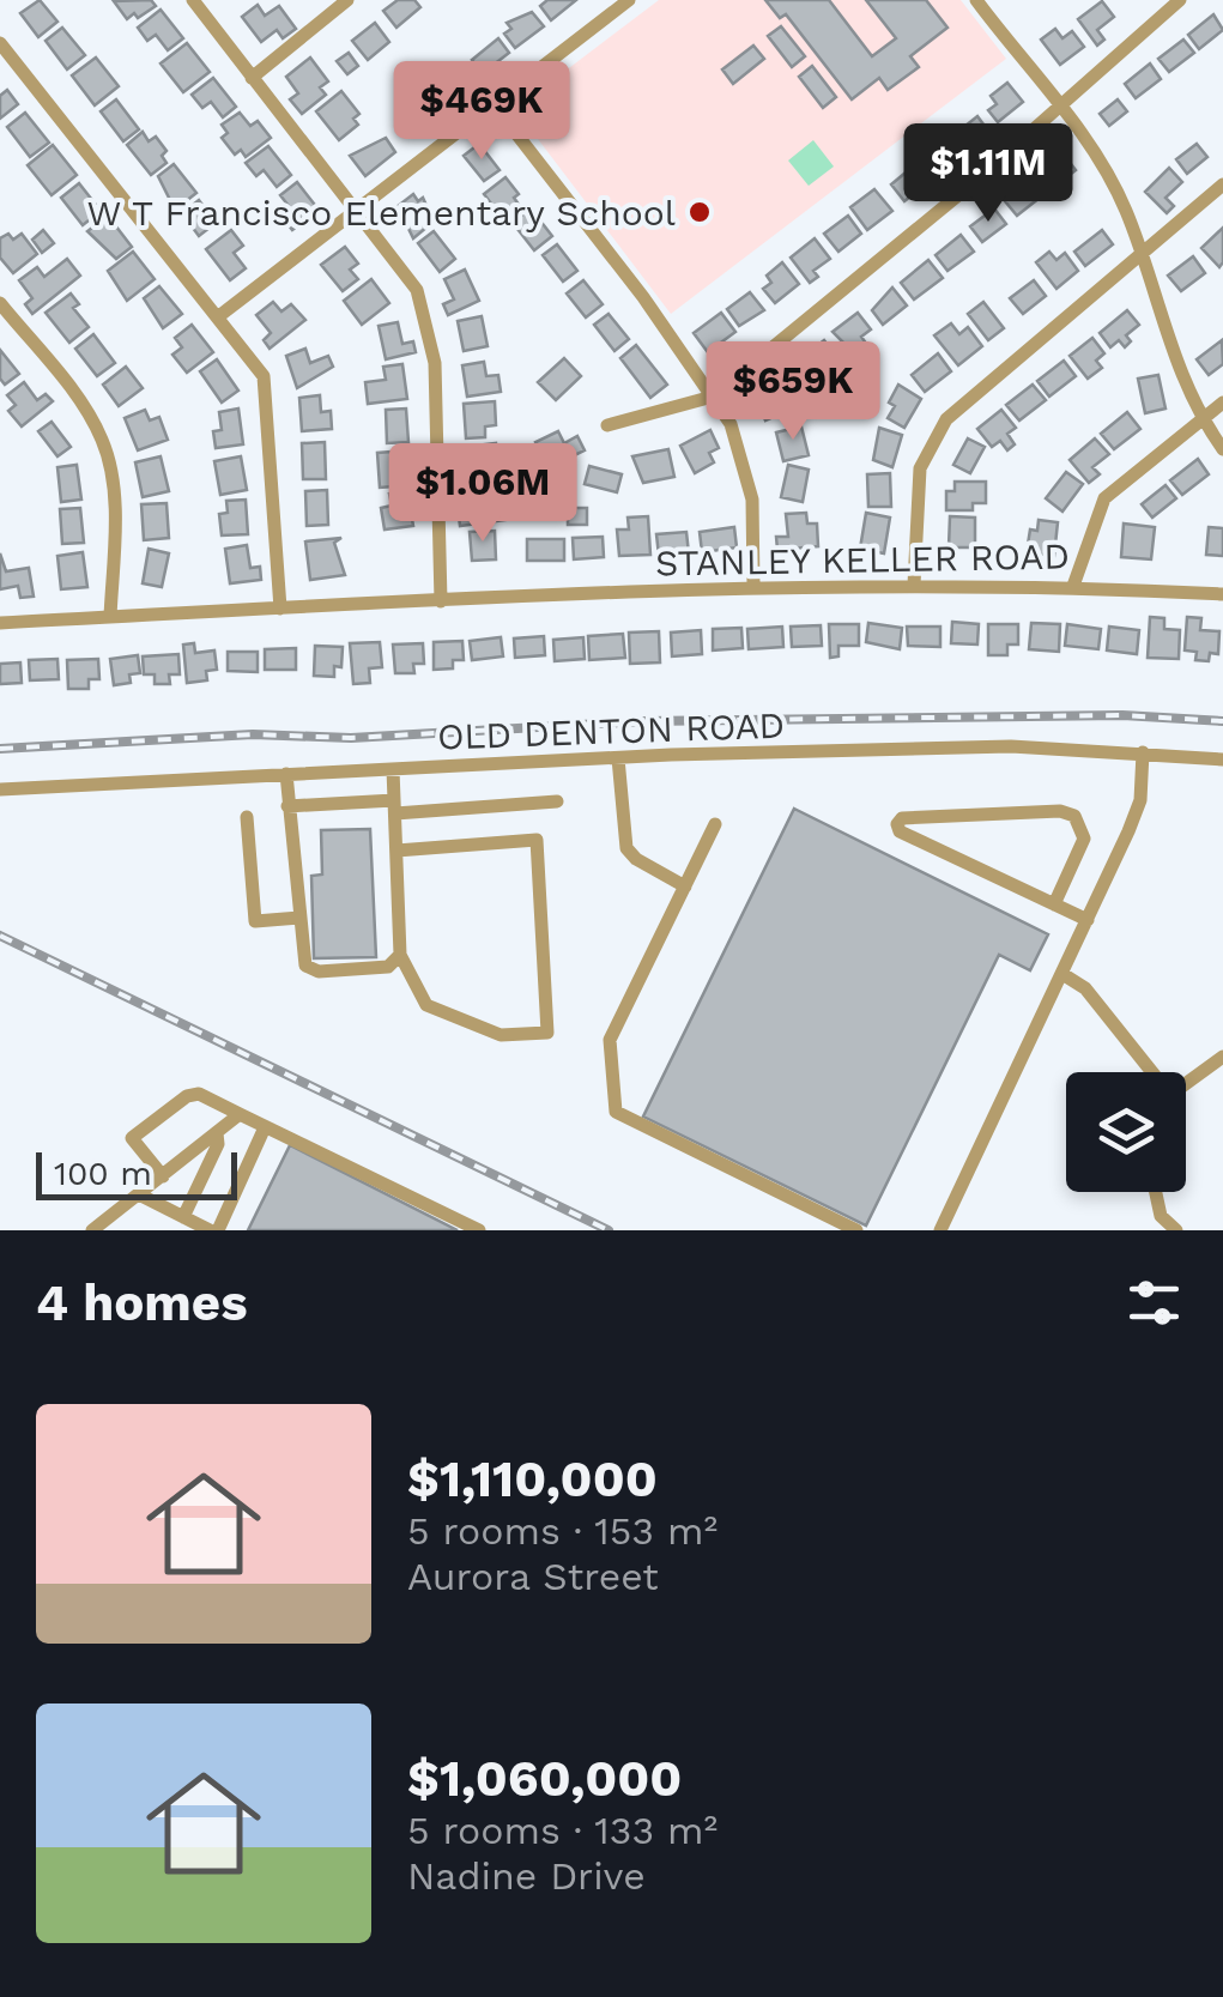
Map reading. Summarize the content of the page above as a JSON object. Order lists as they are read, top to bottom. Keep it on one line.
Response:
{"streets":{"street":["STANLEY KELLER ROAD","OLD DENTON ROAD"]},"places":["W T Francisco Elementary School"],"scale_bar":"100 m","page":{"price":["$469K","$1.11M","$659K","$1.06M"],"scale":"100 m","heading":"4 homes","list":[{"name":"$1,110,000","note":"5 rooms · 153 m² · Aurora Street"},{"name":"$1,060,000","note":"5 rooms · 133 m² · Nadine Drive"}]}}
